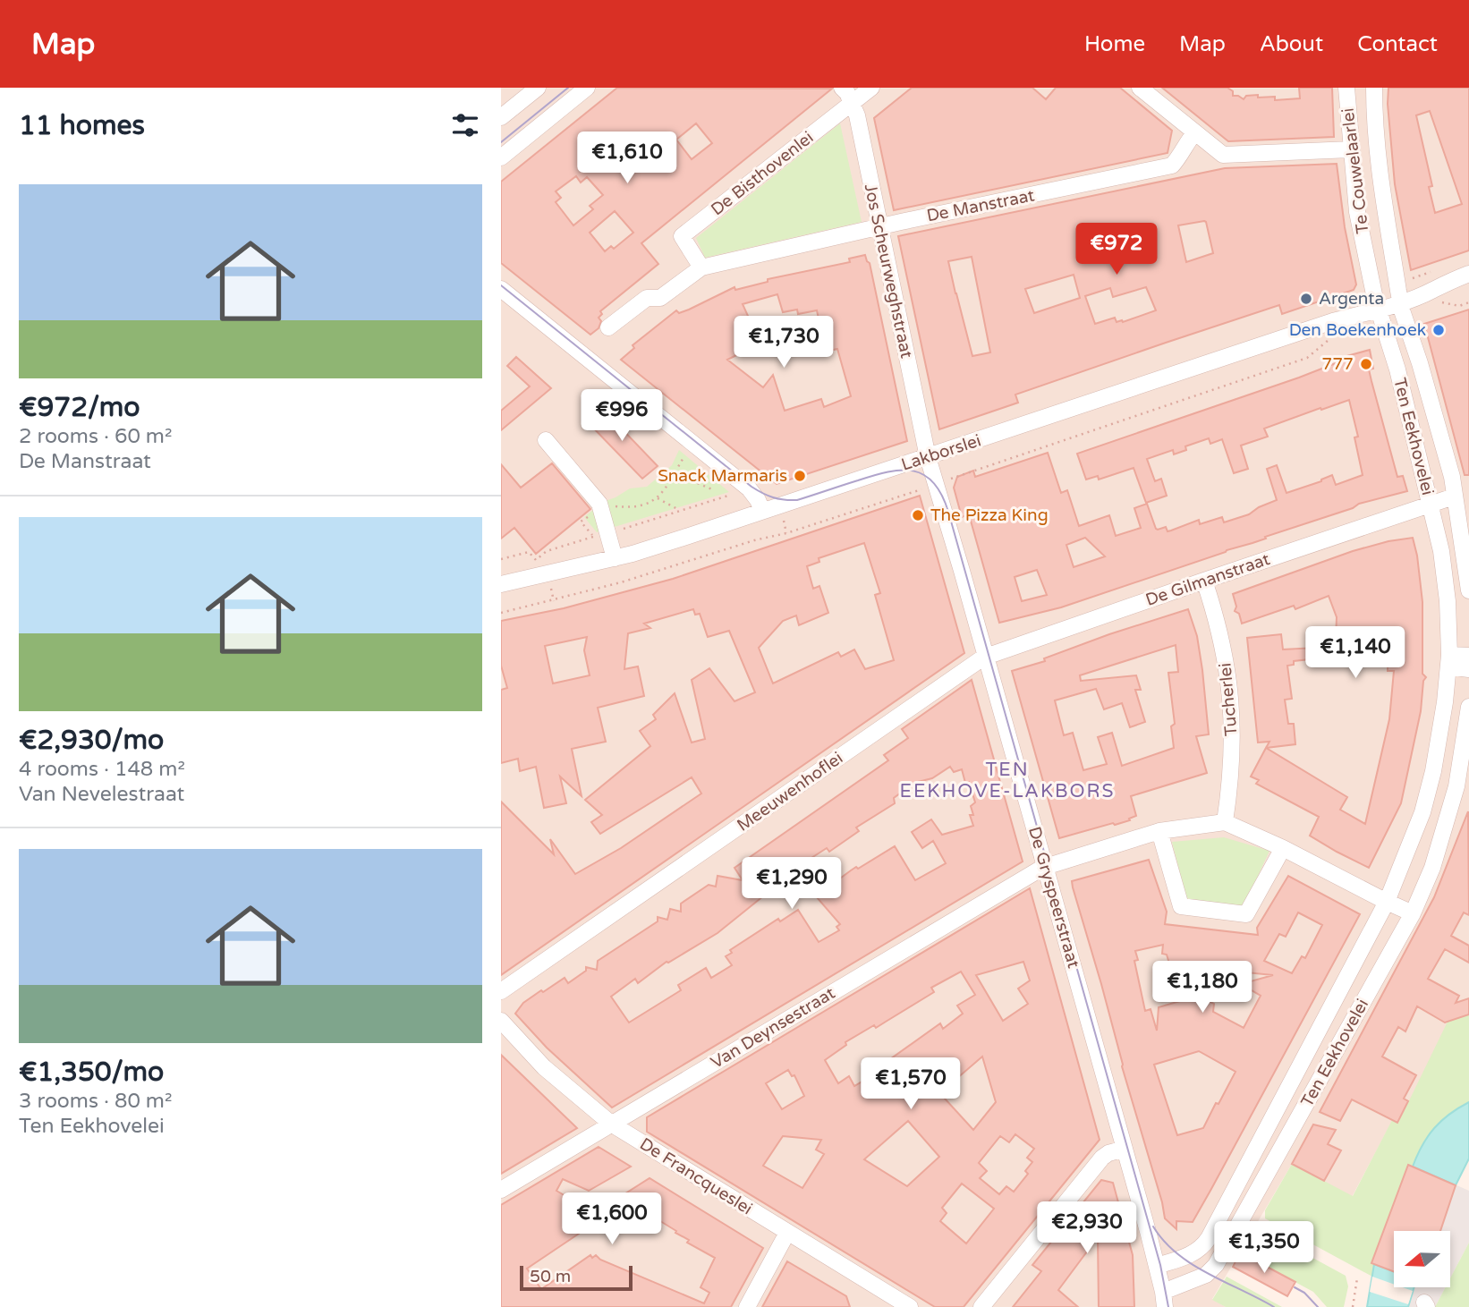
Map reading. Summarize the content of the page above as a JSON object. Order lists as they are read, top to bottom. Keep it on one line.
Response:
{"streets":{"street":["Te Couwelaarlei","De Bisthovenlei","De Manstraat","Jos Scheurweghstraat","Ten Eekhovelei","Lakborslei","De Gilmanstraat","Tucherlei","Meeuwenhoflei","De Gryspeerstraat","Van Deynsestraat","De Francqueslei"]},"crossings":[["Te Couwelaarlei","Ten Eekhovelei"],["Te Couwelaarlei","Lakborslei"],["De Bisthovenlei","De Manstraat"],["De Bisthovenlei","Jos Scheurweghstraat"],["De Manstraat","Jos Scheurweghstraat"],["Jos Scheurweghstraat","Lakborslei"],["Jos Scheurweghstraat","De Gryspeerstraat"],["Ten Eekhovelei","Lakborslei"],["Ten Eekhovelei","De Gilmanstraat"],["Ten Eekhovelei","De Gryspeerstraat"],["Lakborslei","De Gryspeerstraat"],["De Gilmanstraat","Tucherlei"],["De Gilmanstraat","Meeuwenhoflei"],["De Gilmanstraat","De Gryspeerstraat"],["Tucherlei","Van Deynsestraat"],["Meeuwenhoflei","De Gryspeerstraat"],["De Gryspeerstraat","Van Deynsestraat"],["Van Deynsestraat","De Francqueslei"]],"districts":["TEN EEKHOVE-LAKBORS"],"places":["Argenta","Den Boekenhoek","777","Snack Marmaris","The Pizza King"],"scale_bar":"50 m","north":"left","page":{"header":"Map","nav":["Home","Map","About","Contact"],"heading":"11 homes","price":["€1,610","€972","€1,730","€996","€1,140","€1,290","€1,180","€1,570","€1,600","€2,930","€1,350"],"list":[{"name":"€972/mo","note":"2 rooms · 60 m² · De Manstraat"},{"name":"€2,930/mo","note":"4 rooms · 148 m² · Van Nevelestraat"},{"name":"€1,350/mo","note":"3 rooms · 80 m² · Ten Eekhovelei"}],"scale":"50 m"}}
